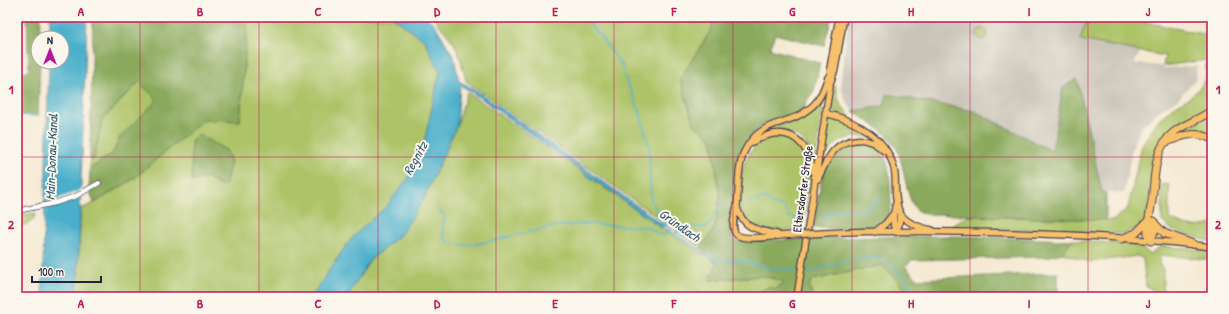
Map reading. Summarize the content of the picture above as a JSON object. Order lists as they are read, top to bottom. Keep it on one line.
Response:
{"streets":{"main road":["Eltersdorfer Straße"]},"water":["Main-Donau-Kanal","Regnitz","Gründlach"],"scale_bar":"100 m","north":"top","grid":{"columns":["A","B","C","D","E","F","G","H","I","J"],"rows":["1","2"]}}
